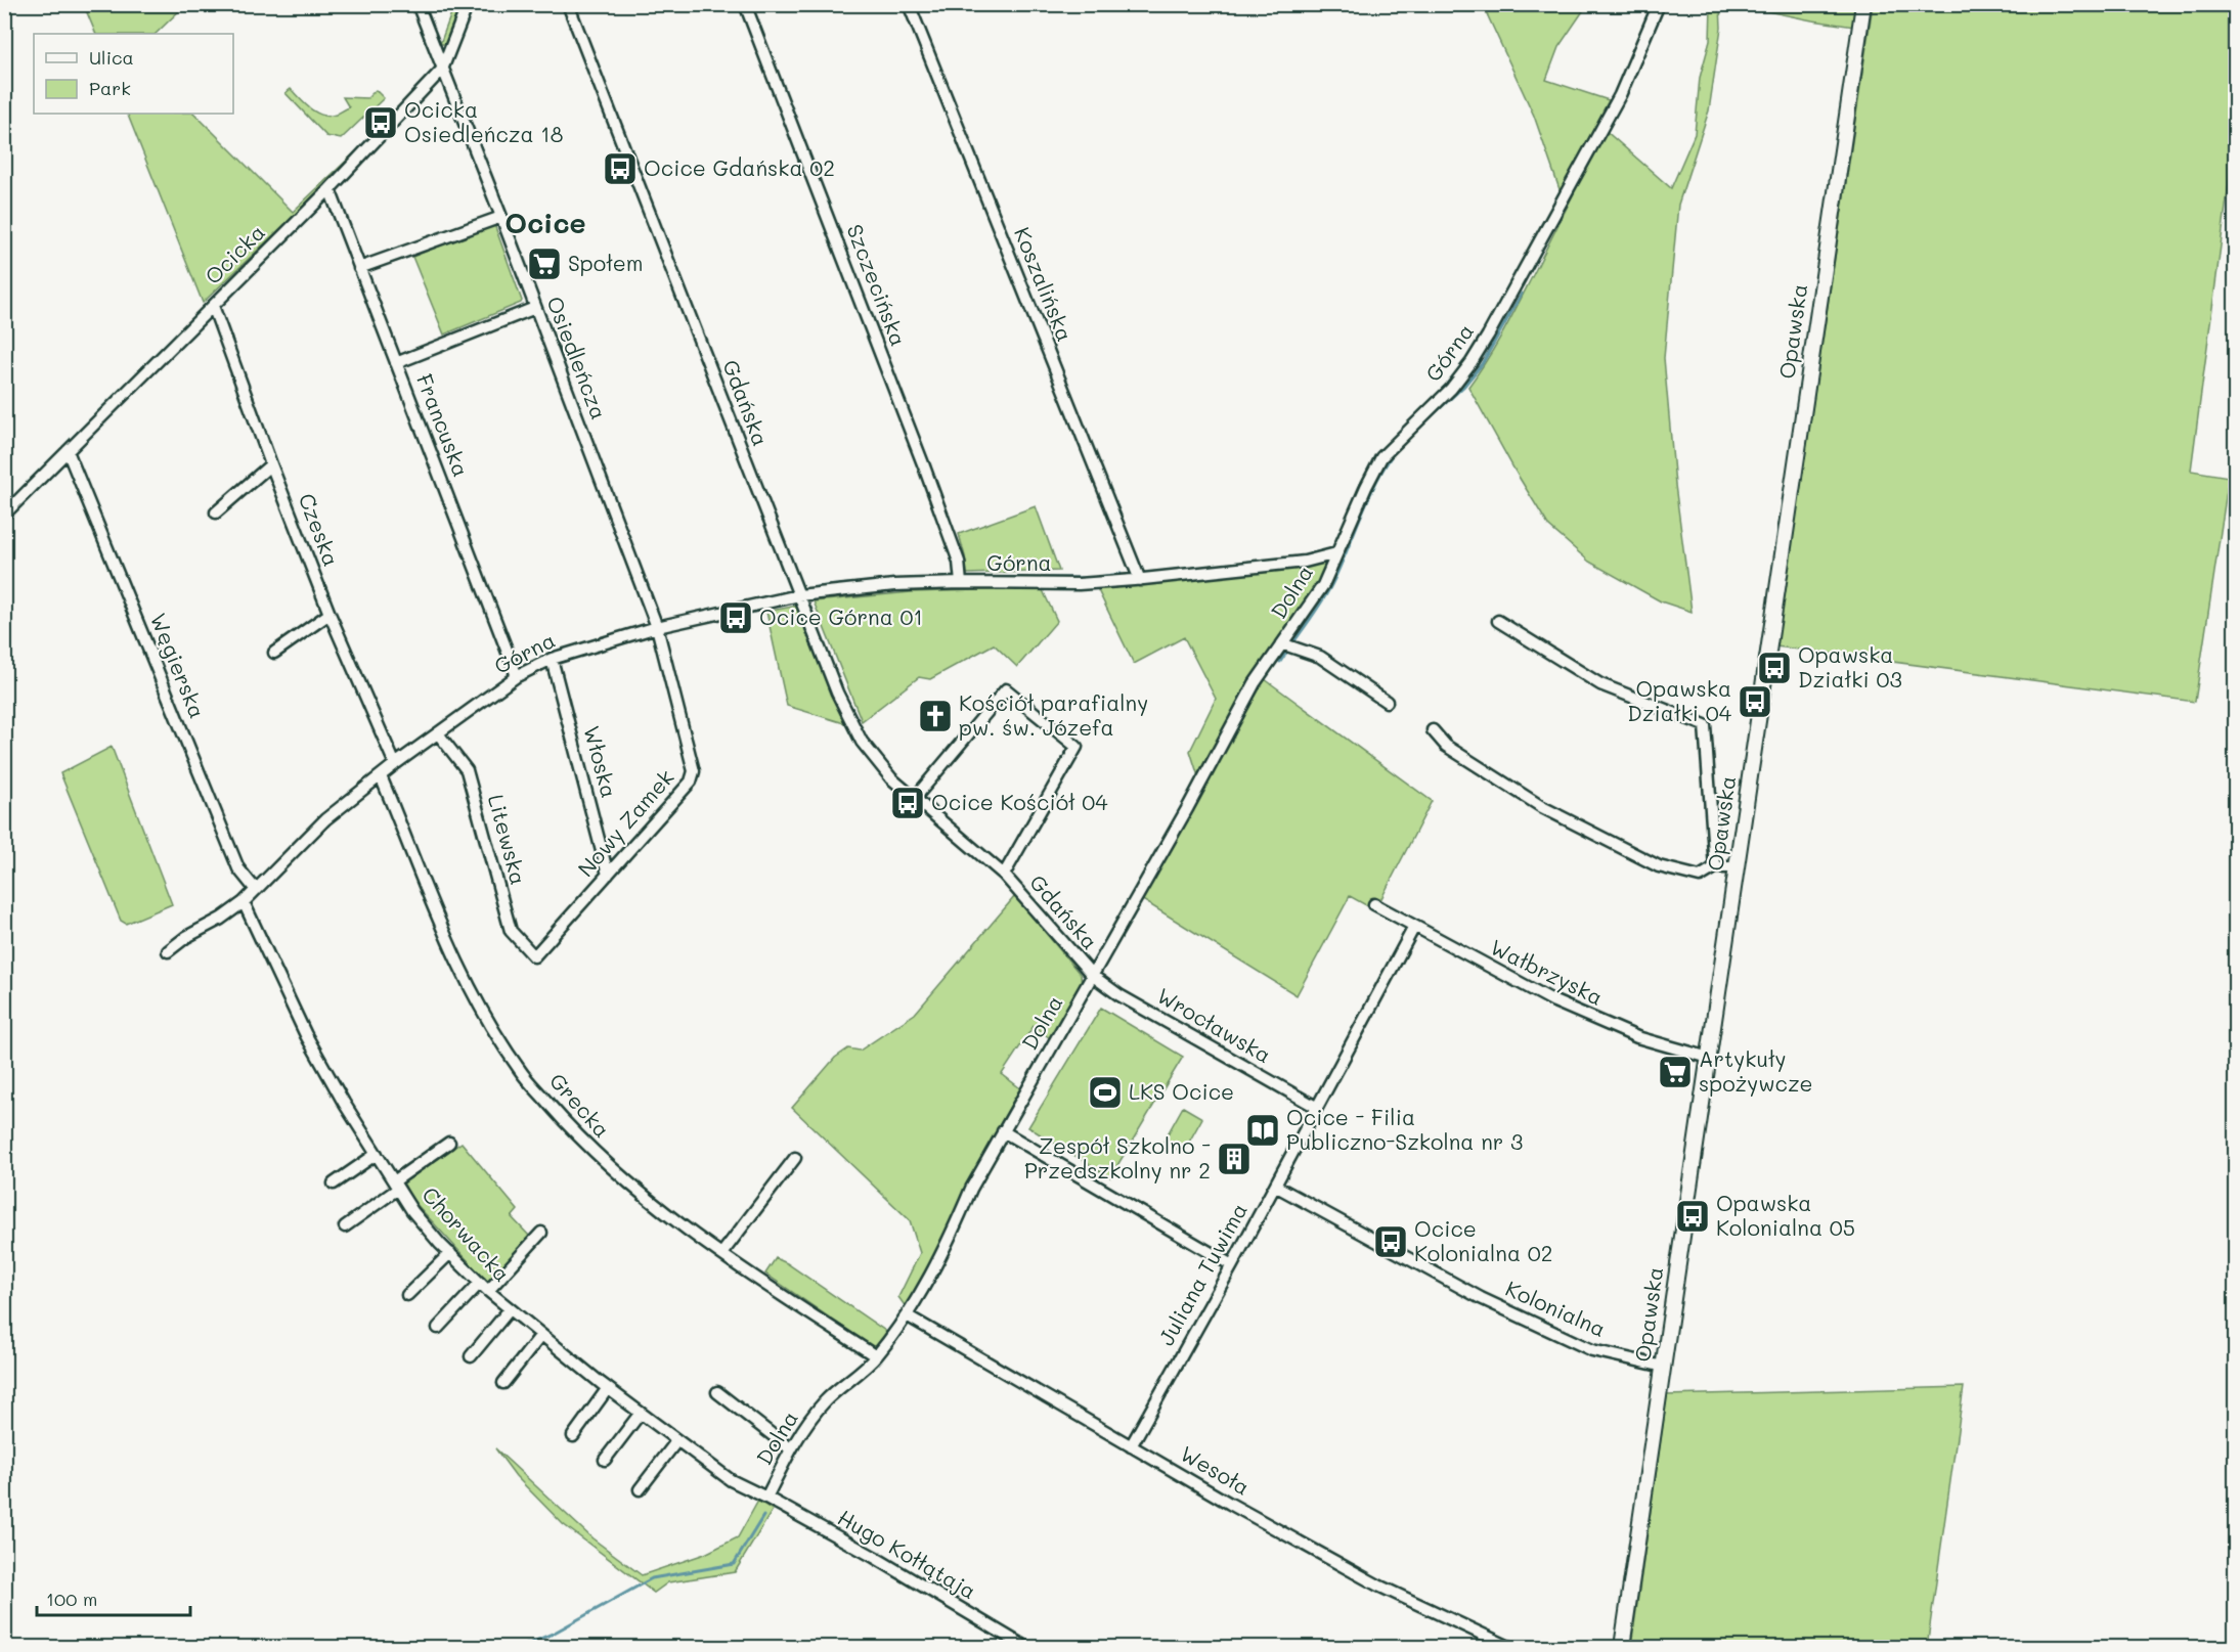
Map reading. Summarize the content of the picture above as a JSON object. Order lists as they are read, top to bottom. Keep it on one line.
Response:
{"streets":{"main road":["Opawska"],"street":["Ocicka","Koszalińska","Szczecińska","Górna","Osiedleńcza","Gdańska","Francuska","Czeska","Dolna","Węgierska","Włoska","Nowy Zamek","Litewska","Wałbrzyska","Wrocławska","Grecka","Chorwacka","Juliana Tuwima","Kolonialna","Wesoła","Hugo Kołłątaja"]},"crossings":[["Ocicka","Osiedleńcza"],["Ocicka","Francuska"],["Ocicka","Czeska"],["Ocicka","Węgierska"],["Koszalińska","Górna"],["Szczecińska","Górna"],["Opawska","Wałbrzyska"],["Opawska","Kolonialna"],["Górna","Osiedleńcza"],["Górna","Gdańska"],["Górna","Francuska"],["Górna","Czeska"],["Górna","Dolna"],["Górna","Węgierska"],["Górna","Włoska"],["Górna","Nowy Zamek"],["Górna","Litewska"],["Górna","Grecka"],["Górna","Chorwacka"],["Osiedleńcza","Nowy Zamek"],["Gdańska","Dolna"],["Gdańska","Wrocławska"],["Dolna","Wrocławska"],["Dolna","Grecka"],["Dolna","Chorwacka"],["Dolna","Wesoła"],["Dolna","Hugo Kołłątaja"],["Włoska","Nowy Zamek"],["Nowy Zamek","Litewska"],["Wałbrzyska","Juliana Tuwima"],["Wrocławska","Juliana Tuwima"],["Chorwacka","Hugo Kołłątaja"],["Juliana Tuwima","Kolonialna"],["Juliana Tuwima","Wesoła"]],"districts":["Ocice"],"places":{"bus stop":["Ocicka Osiedleńcza 18","Ocice Gdańska 02","Ocice Górna 01","Opawska Działki 03","Opawska Działki 04","Ocice Kościół 04","Opawska Kolonialna 05","Ocice Kolonialna 02"],"supermarket":["Społem","Artykuły spożywcze"],"church":["Kościół parafialny pw. św. Józefa"],"sports":["LKS Ocice"],"library":["Ocice - Filia Publiczno-Szkolna nr 3"],"building":["Zespół Szkolno - Przedszkolny nr 2"]},"legend":["Ulica","Park"],"scale_bar":"100 m"}
